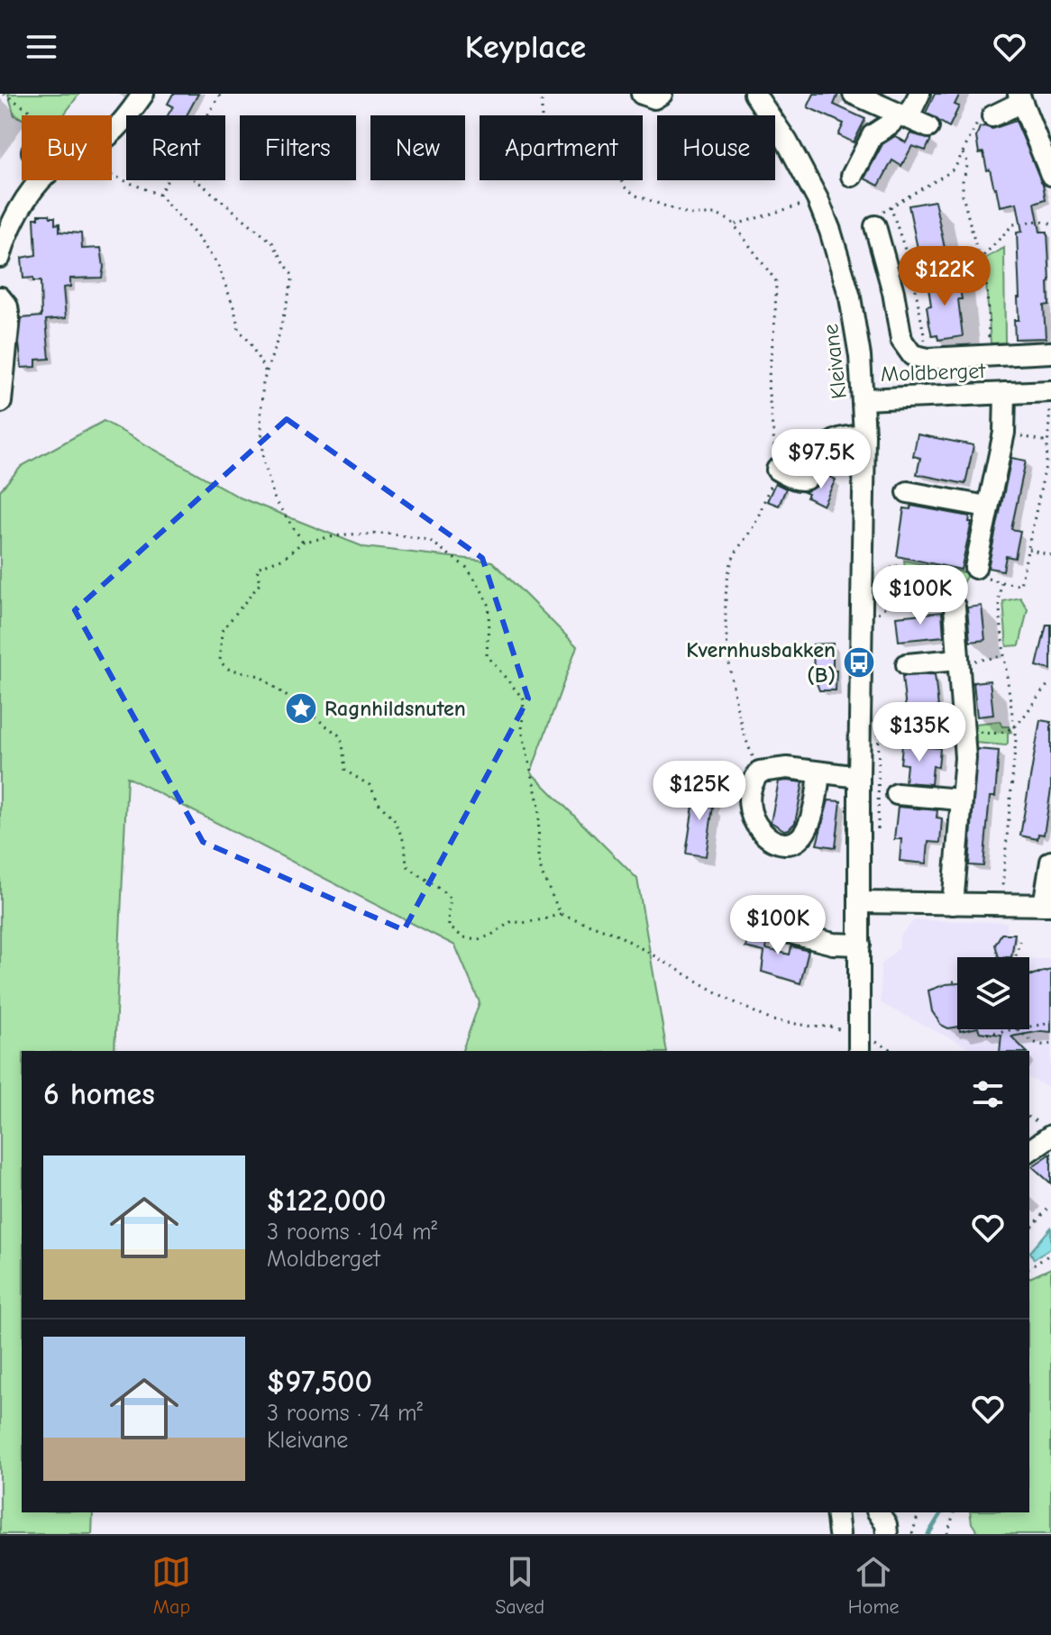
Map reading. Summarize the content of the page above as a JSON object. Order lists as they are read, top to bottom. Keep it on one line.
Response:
{"streets":{"street":["Kleivane","Moldberget"]},"crossings":[["Kleivane","Moldberget"]],"places":{"bus stop":["Kvernhusbakken (B)"],"place":["Ragnhildsnuten"]},"page":{"header":"Keyplace","chip":["Buy","Rent","Filters","New","Apartment","House"],"price":["$122K","$97.5K","$100K","$135K","$125K","$100K"],"heading":"6 homes","list":[{"name":"$122,000","note":"3 rooms · 104 m² · Moldberget"},{"name":"$97,500","note":"3 rooms · 74 m² · Kleivane"}],"tabs":["Map","Saved","Home"]}}
